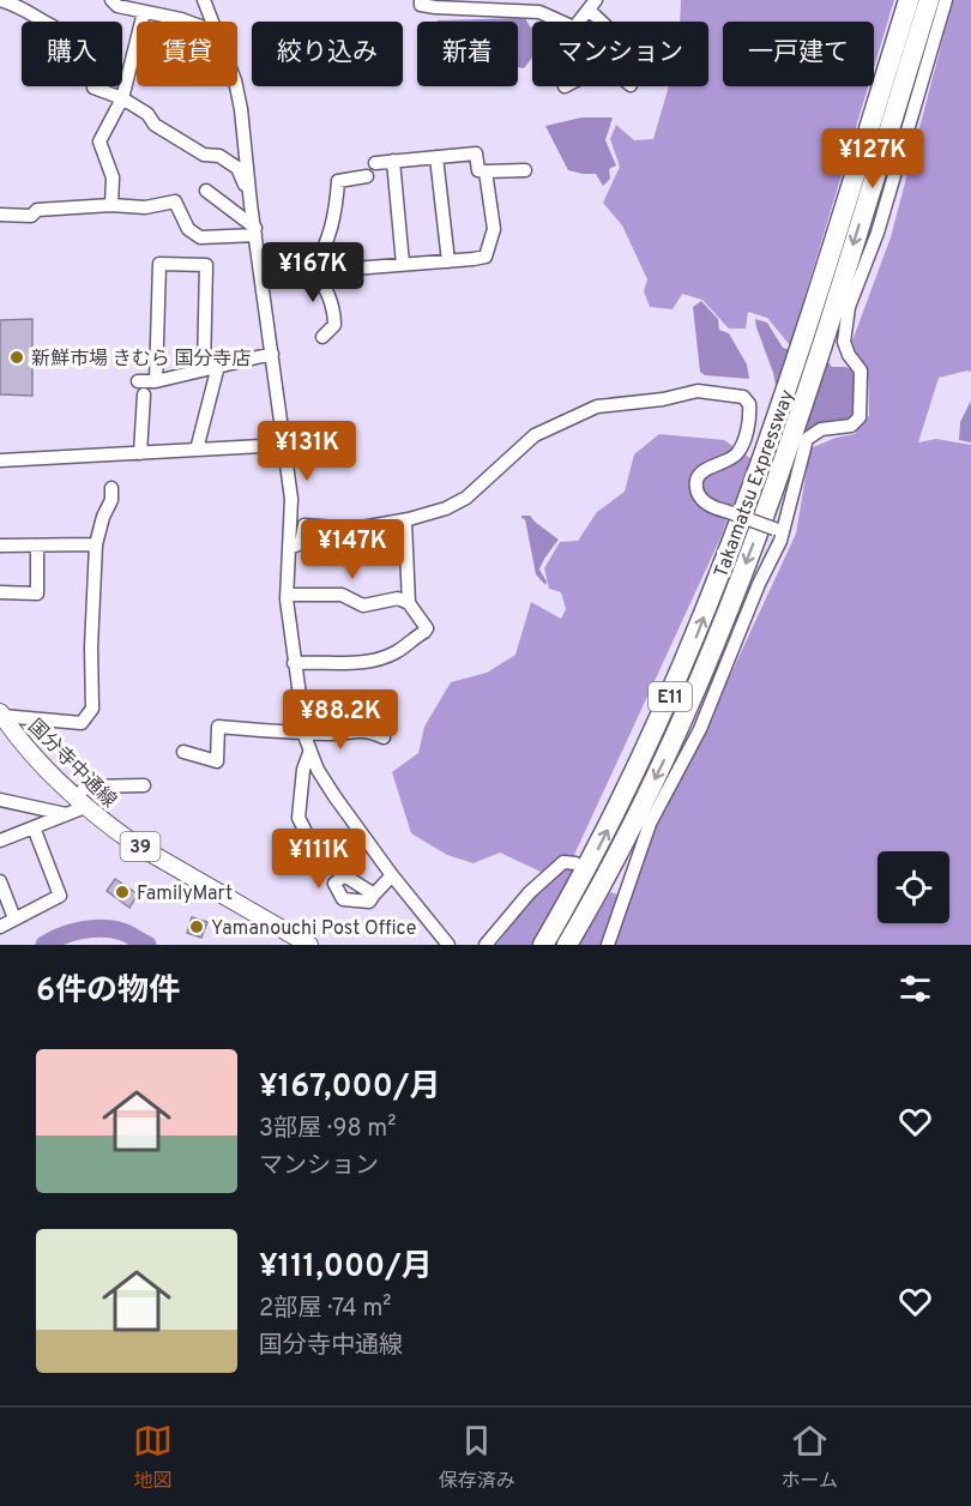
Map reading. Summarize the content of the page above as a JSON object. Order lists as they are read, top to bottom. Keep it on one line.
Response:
{"streets":{"highway":["Takamatsu Expressway","E11"],"main road":["国分寺中通線","39"]},"places":["新鮮市場 きむら 国分寺店","FamilyMart","Yamanouchi Post Office"],"page":{"chip":["購入","賃貸","絞り込み","新着","マンション","一戸建て"],"price":["¥127K","¥167K","¥131K","¥147K","¥88.2K","¥111K"],"heading":"6件の物件","list":[{"name":"¥167,000/月","note":"3部屋 · 98 m² · マンション"},{"name":"¥111,000/月","note":"2部屋 · 74 m² · 国分寺中通線"}],"tabs":["地図","保存済み","ホーム"]}}
